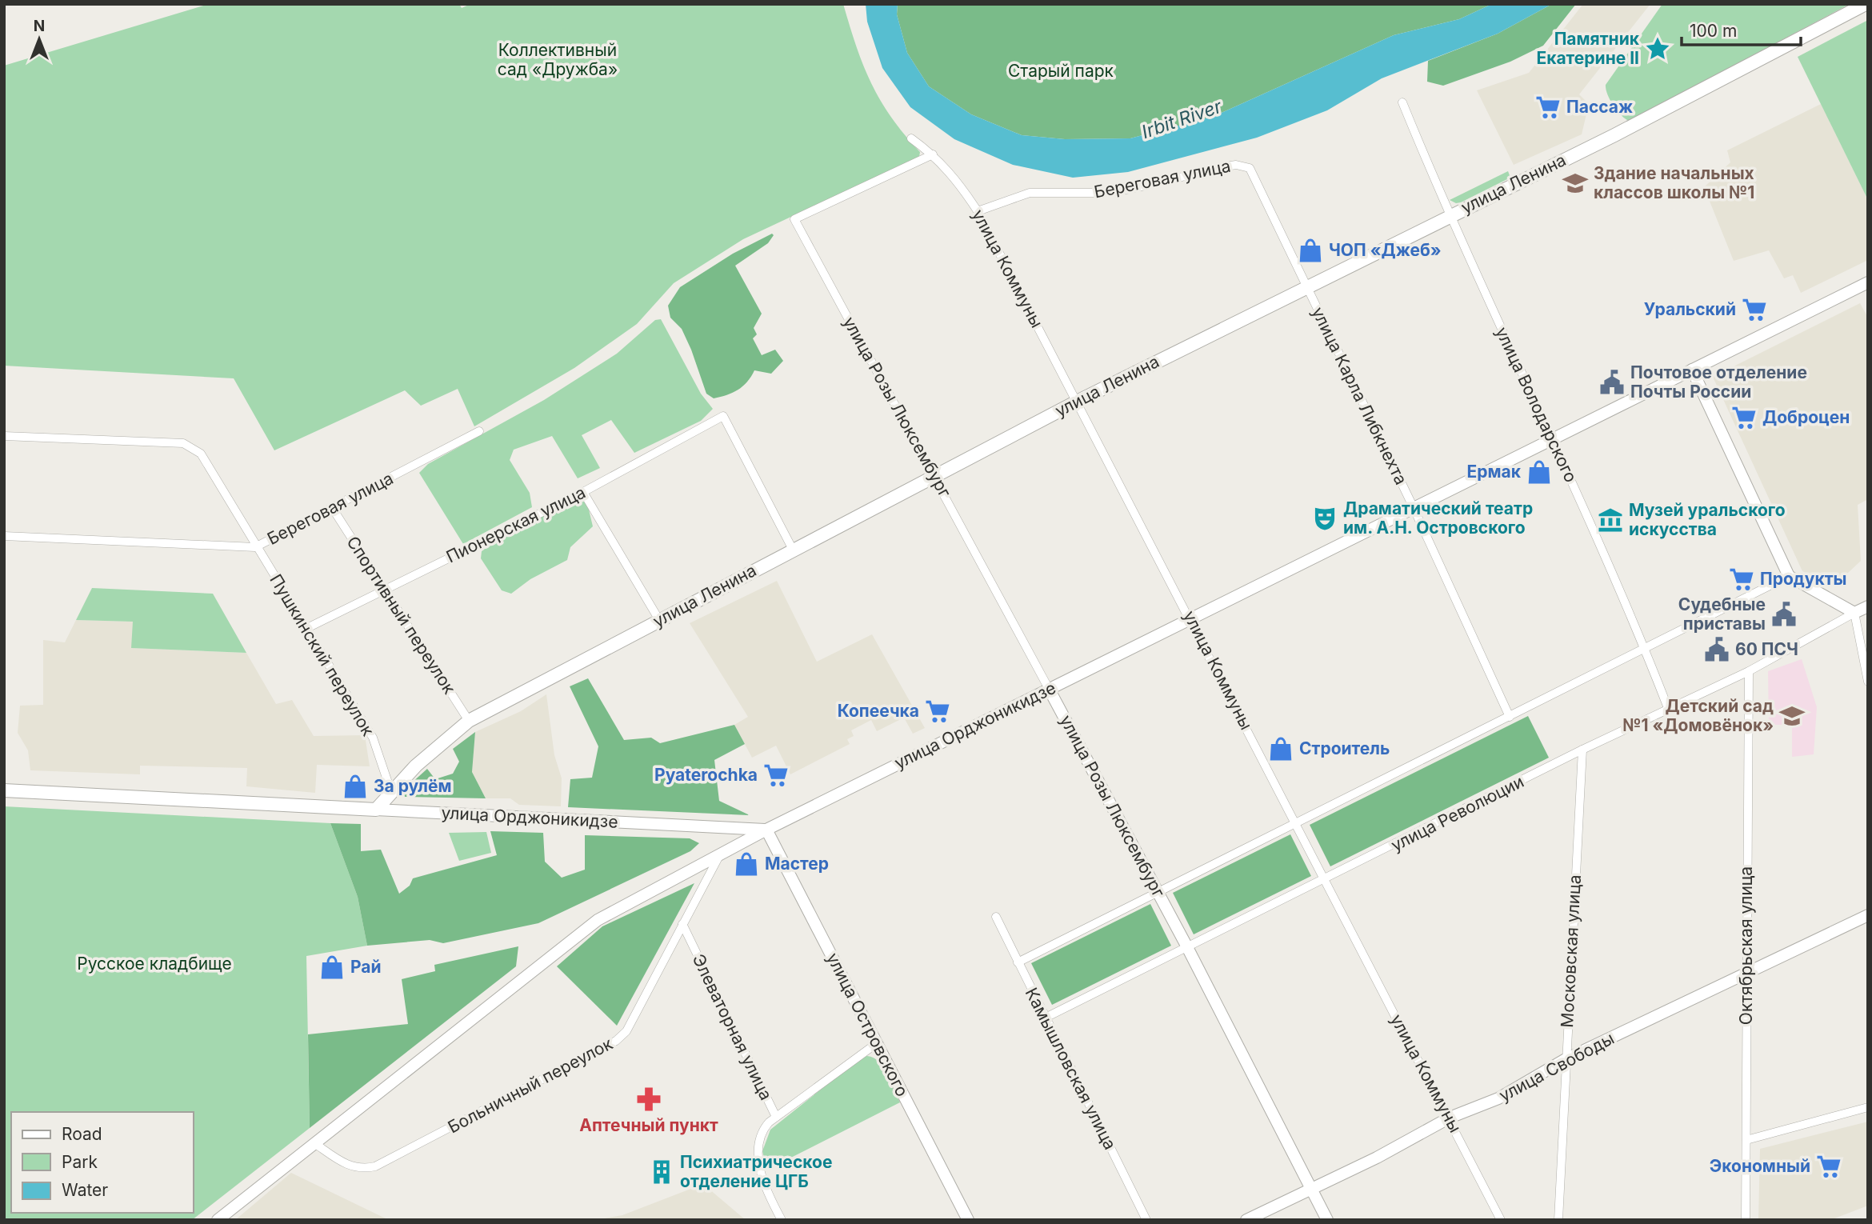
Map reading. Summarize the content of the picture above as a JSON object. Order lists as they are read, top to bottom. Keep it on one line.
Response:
{"streets":{"main road":["улица Ленина","улица Орджоникидзе"],"street":["Береговая улица","улица Коммуны","улица Карла Либкнехта","улица Володарского","улица Розы Люксембург","Пионерская улица","Спортивный переулок","Пушкинский переулок","улица Революции","Октябрьская улица","Московская улица","улица Островского","Элеваторная улица","улица Свободы","Камышловская улица","Больничный переулок"]},"crossings":[["Береговая улица","улица Коммуны"],["Береговая улица","улица Карла Либкнехта"],["Береговая улица","Спортивный переулок"],["Береговая улица","Пушкинский переулок"],["улица Ленина","улица Коммуны"],["улица Ленина","улица Карла Либкнехта"],["улица Ленина","улица Володарского"],["улица Ленина","улица Розы Люксембург"],["улица Ленина","Пионерская улица"],["улица Ленина","Спортивный переулок"],["улица Ленина","Пушкинский переулок"],["улица Ленина","улица Орджоникидзе"],["улица Коммуны","улица Розы Люксембург"],["улица Коммуны","улица Орджоникидзе"],["улица Коммуны","улица Революции"],["улица Коммуны","улица Свободы"],["улица Карла Либкнехта","улица Орджоникидзе"],["улица Володарского","улица Орджоникидзе"],["улица Володарского","улица Революции"],["улица Розы Люксембург","улица Орджоникидзе"],["улица Розы Люксембург","улица Революции"],["улица Розы Люксембург","улица Свободы"],["Пионерская улица","Спортивный переулок"],["Пионерская улица","Пушкинский переулок"],["улица Орджоникидзе","улица Островского"],["улица Революции","Октябрьская улица"],["улица Революции","Московская улица"],["улица Революции","Камышловская улица"],["Октябрьская улица","улица Свободы"],["Московская улица","улица Свободы"],["Элеваторная улица","Больничный переулок"]],"water":["Irbit River"],"parks":["Коллективный сад «Дружба»","Старый парк","Русское кладбище"],"places":{"place":["Памятник Екатерине II"],"supermarket":["Пассаж","Уральский","Доброцен","Продукты","Копеечка","Pyaterochka","Экономный"],"school or university":["Здание начальных классов школы №1","Детский сад №1 «Домовёнок»"],"shop":["ЧОП «Джеб»","Ермак","Строитель","За рулём","Мастер","Рай"],"public building":["Почтовое отделение Почты России","Судебные приставы","60 ПСЧ"],"theatre":["Драматический театр им. А.Н. Островского"],"museum":["Музей уральского искусства"],"pharmacy":["Аптечный пункт"],"building":["Психиатрическое отделение ЦГБ"]},"legend":["Road","Park","Water"],"scale_bar":"100 m","north":"top"}
